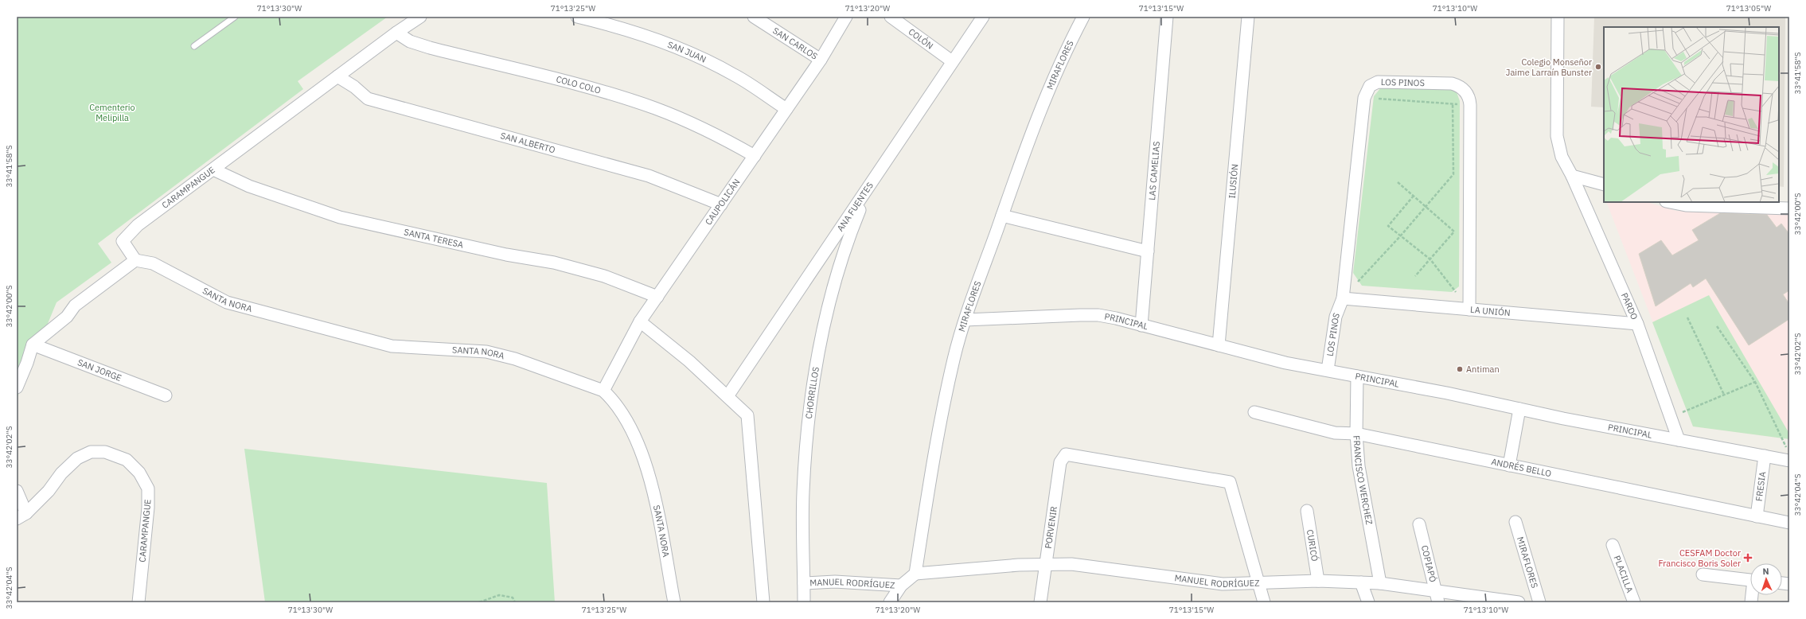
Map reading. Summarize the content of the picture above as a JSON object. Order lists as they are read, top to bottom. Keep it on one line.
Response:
{"streets":{"street":["COLÓN","SAN CARLOS","SAN JUAN","MIRAFLORES","LOS PINOS","COLO COLO","SAN ALBERTO","LAS CAMELIAS","ILUSIÓN","CARAMPANGUE","CAUPOLICÁN","ANA FUENTES","SANTA TERESA","SANTA NORA","PARDO","LA UNIÓN","PRINCIPAL","SAN JORGE","CHORRILLOS","ANDRÉS BELLO","FRANCISCO WERCHEZ","FRESIA","PORVENIR","CURICÓ","COPIAPÓ","PLACILLA","MANUEL RODRÍGUEZ"]},"crossings":[["COLÓN","ANA FUENTES"],["SAN CARLOS","CAUPOLICÁN"],["SAN JUAN","CAUPOLICÁN"],["MIRAFLORES","PRINCIPAL"],["MIRAFLORES","MANUEL RODRÍGUEZ"],["LOS PINOS","LA UNIÓN"],["LOS PINOS","PRINCIPAL"],["COLO COLO","CARAMPANGUE"],["COLO COLO","CAUPOLICÁN"],["SAN ALBERTO","CARAMPANGUE"],["SAN ALBERTO","CAUPOLICÁN"],["LAS CAMELIAS","PRINCIPAL"],["ILUSIÓN","PRINCIPAL"],["CARAMPANGUE","SANTA TERESA"],["CARAMPANGUE","SANTA NORA"],["CAUPOLICÁN","SANTA TERESA"],["CAUPOLICÁN","SANTA NORA"],["ANA FUENTES","CHORRILLOS"],["PARDO","LA UNIÓN"],["PARDO","PRINCIPAL"],["PRINCIPAL","FRANCISCO WERCHEZ"],["PRINCIPAL","FRESIA"],["CHORRILLOS","MANUEL RODRÍGUEZ"],["ANDRÉS BELLO","FRANCISCO WERCHEZ"],["ANDRÉS BELLO","FRESIA"],["FRANCISCO WERCHEZ","MANUEL RODRÍGUEZ"],["PORVENIR","MANUEL RODRÍGUEZ"],["CURICÓ","MANUEL RODRÍGUEZ"],["COPIAPÓ","MANUEL RODRÍGUEZ"]],"parks":["Cementerio Melipilla"],"places":{"other":["Colegio Monseñor Jaime Larraín Bunster","Antiman"],"health":["CESFAM Doctor Francisco Boris Soler"]},"north":"top","coordinates":["71°13'30\"W","71°13'25\"W","71°13'20\"W","71°13'15\"W","71°13'10\"W","71°13'05\"W","33°41'58\"S","33°42'00\"S","33°42'02\"S","33°42'04\"S"]}
